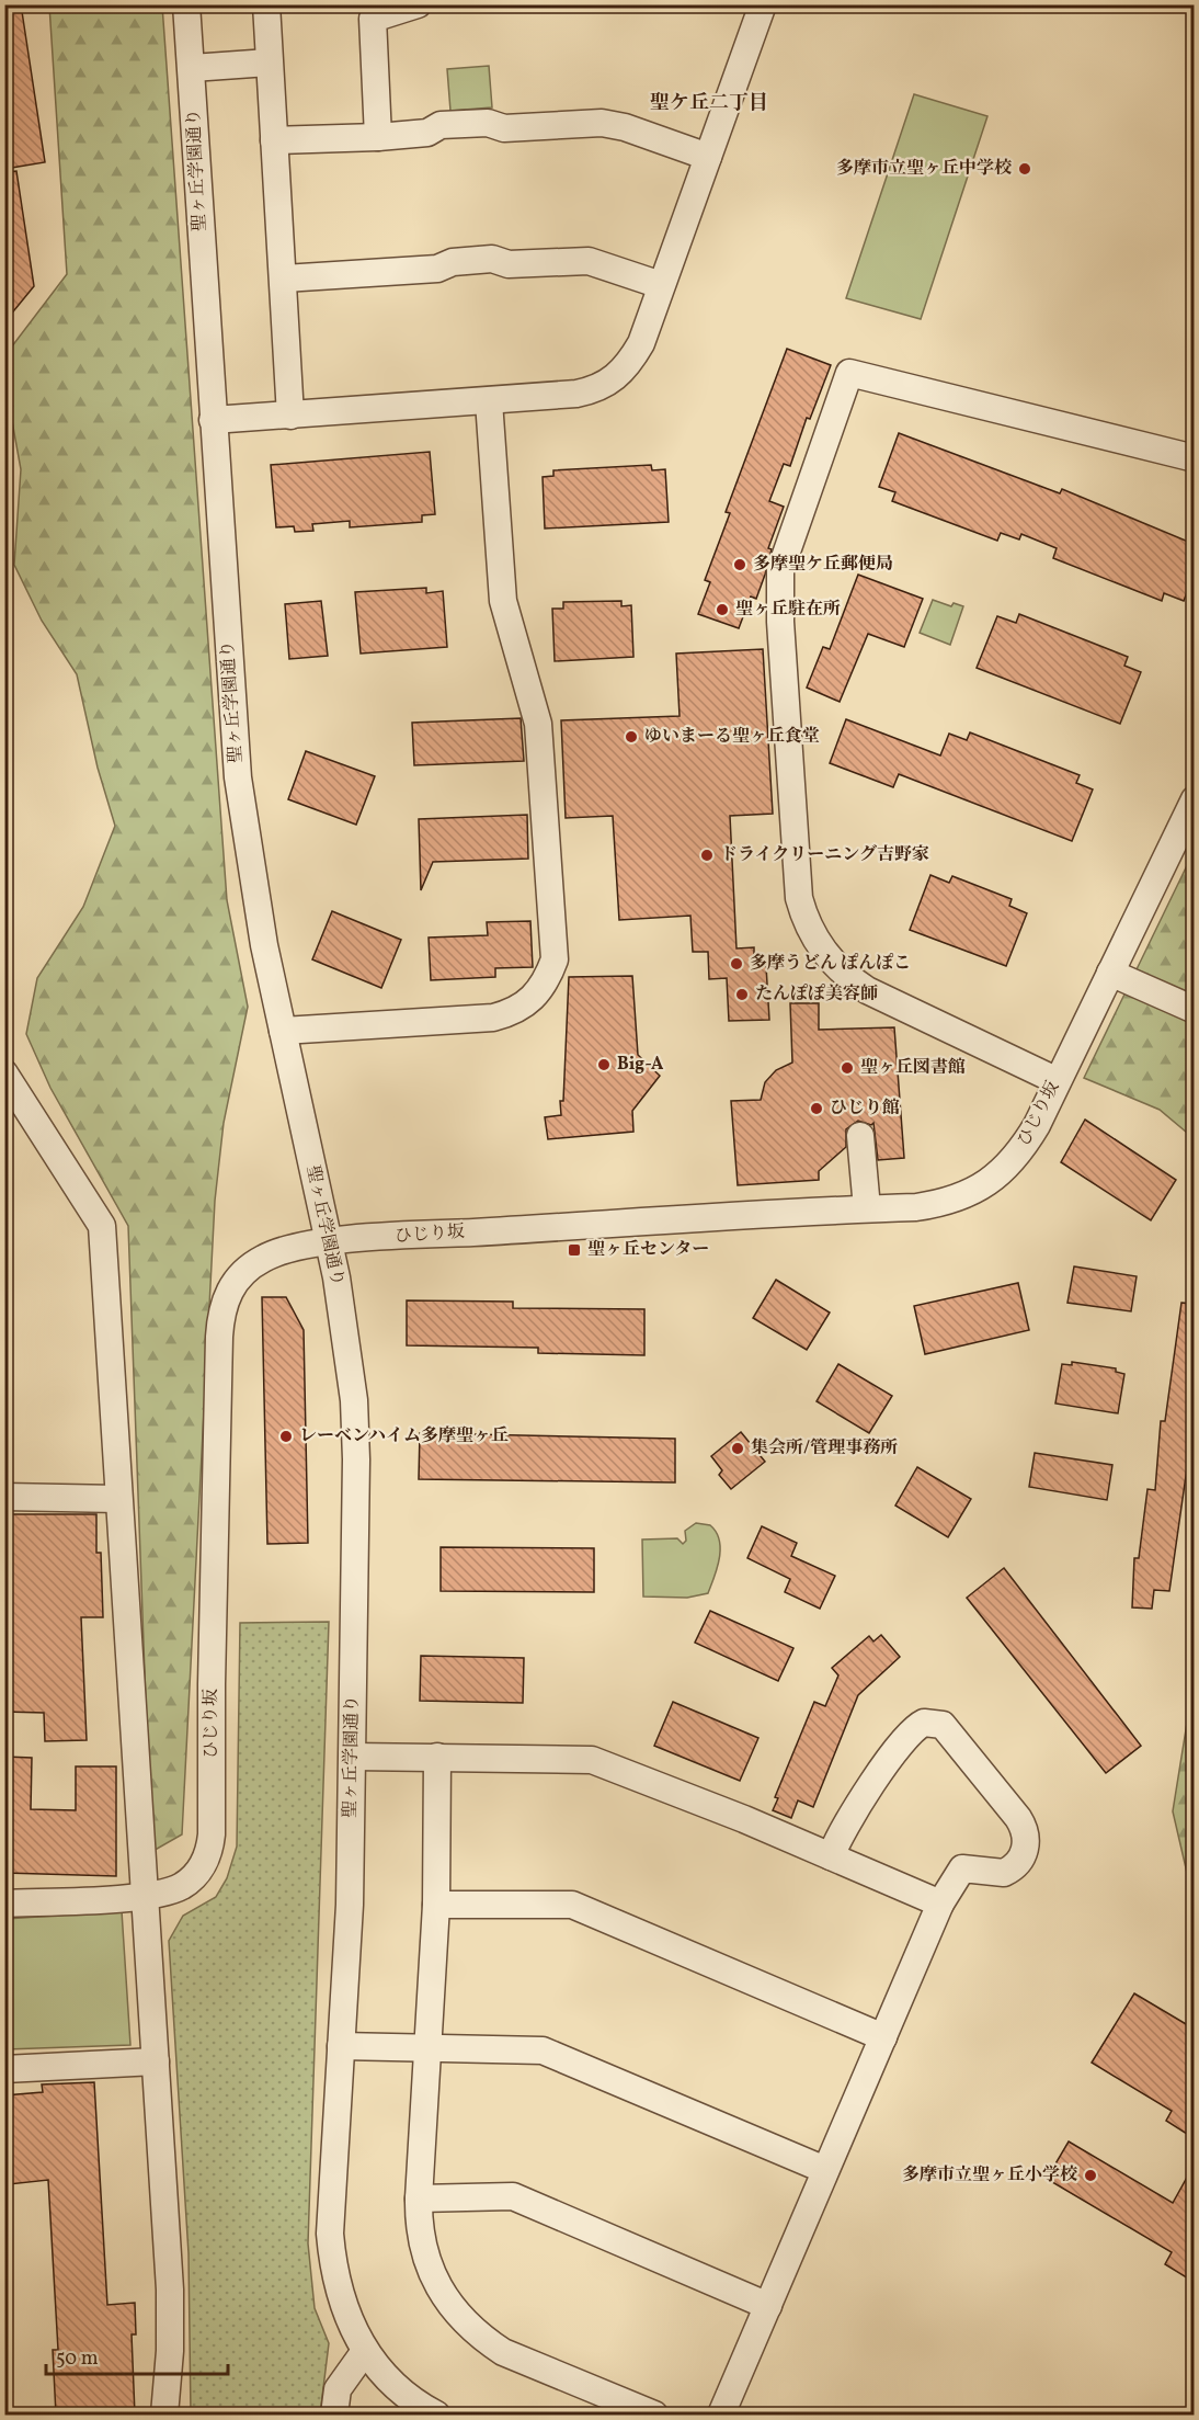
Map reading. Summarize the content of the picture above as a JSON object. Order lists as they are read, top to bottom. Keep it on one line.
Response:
{"streets":{"street":["聖ヶ丘学園通り","ひじり坂"]},"crossings":[["聖ヶ丘学園通り","ひじり坂"]],"districts":["聖ケ丘二丁目"],"places":{"other":["多摩市立聖ヶ丘中学校","多摩聖ケ丘郵便局","聖ヶ丘駐在所","ゆいまーる聖ヶ丘食堂","ドライクリーニング吉野家","多摩うどん ぽんぽこ","たんぽぽ美容師","Big-A","聖ヶ丘図書館","ひじり館","レーベンハイム多摩聖ヶ丘","集会所/管理事務所","多摩市立聖ヶ丘小学校"],"transit":["聖ヶ丘センター"]},"scale_bar":"50 m"}
